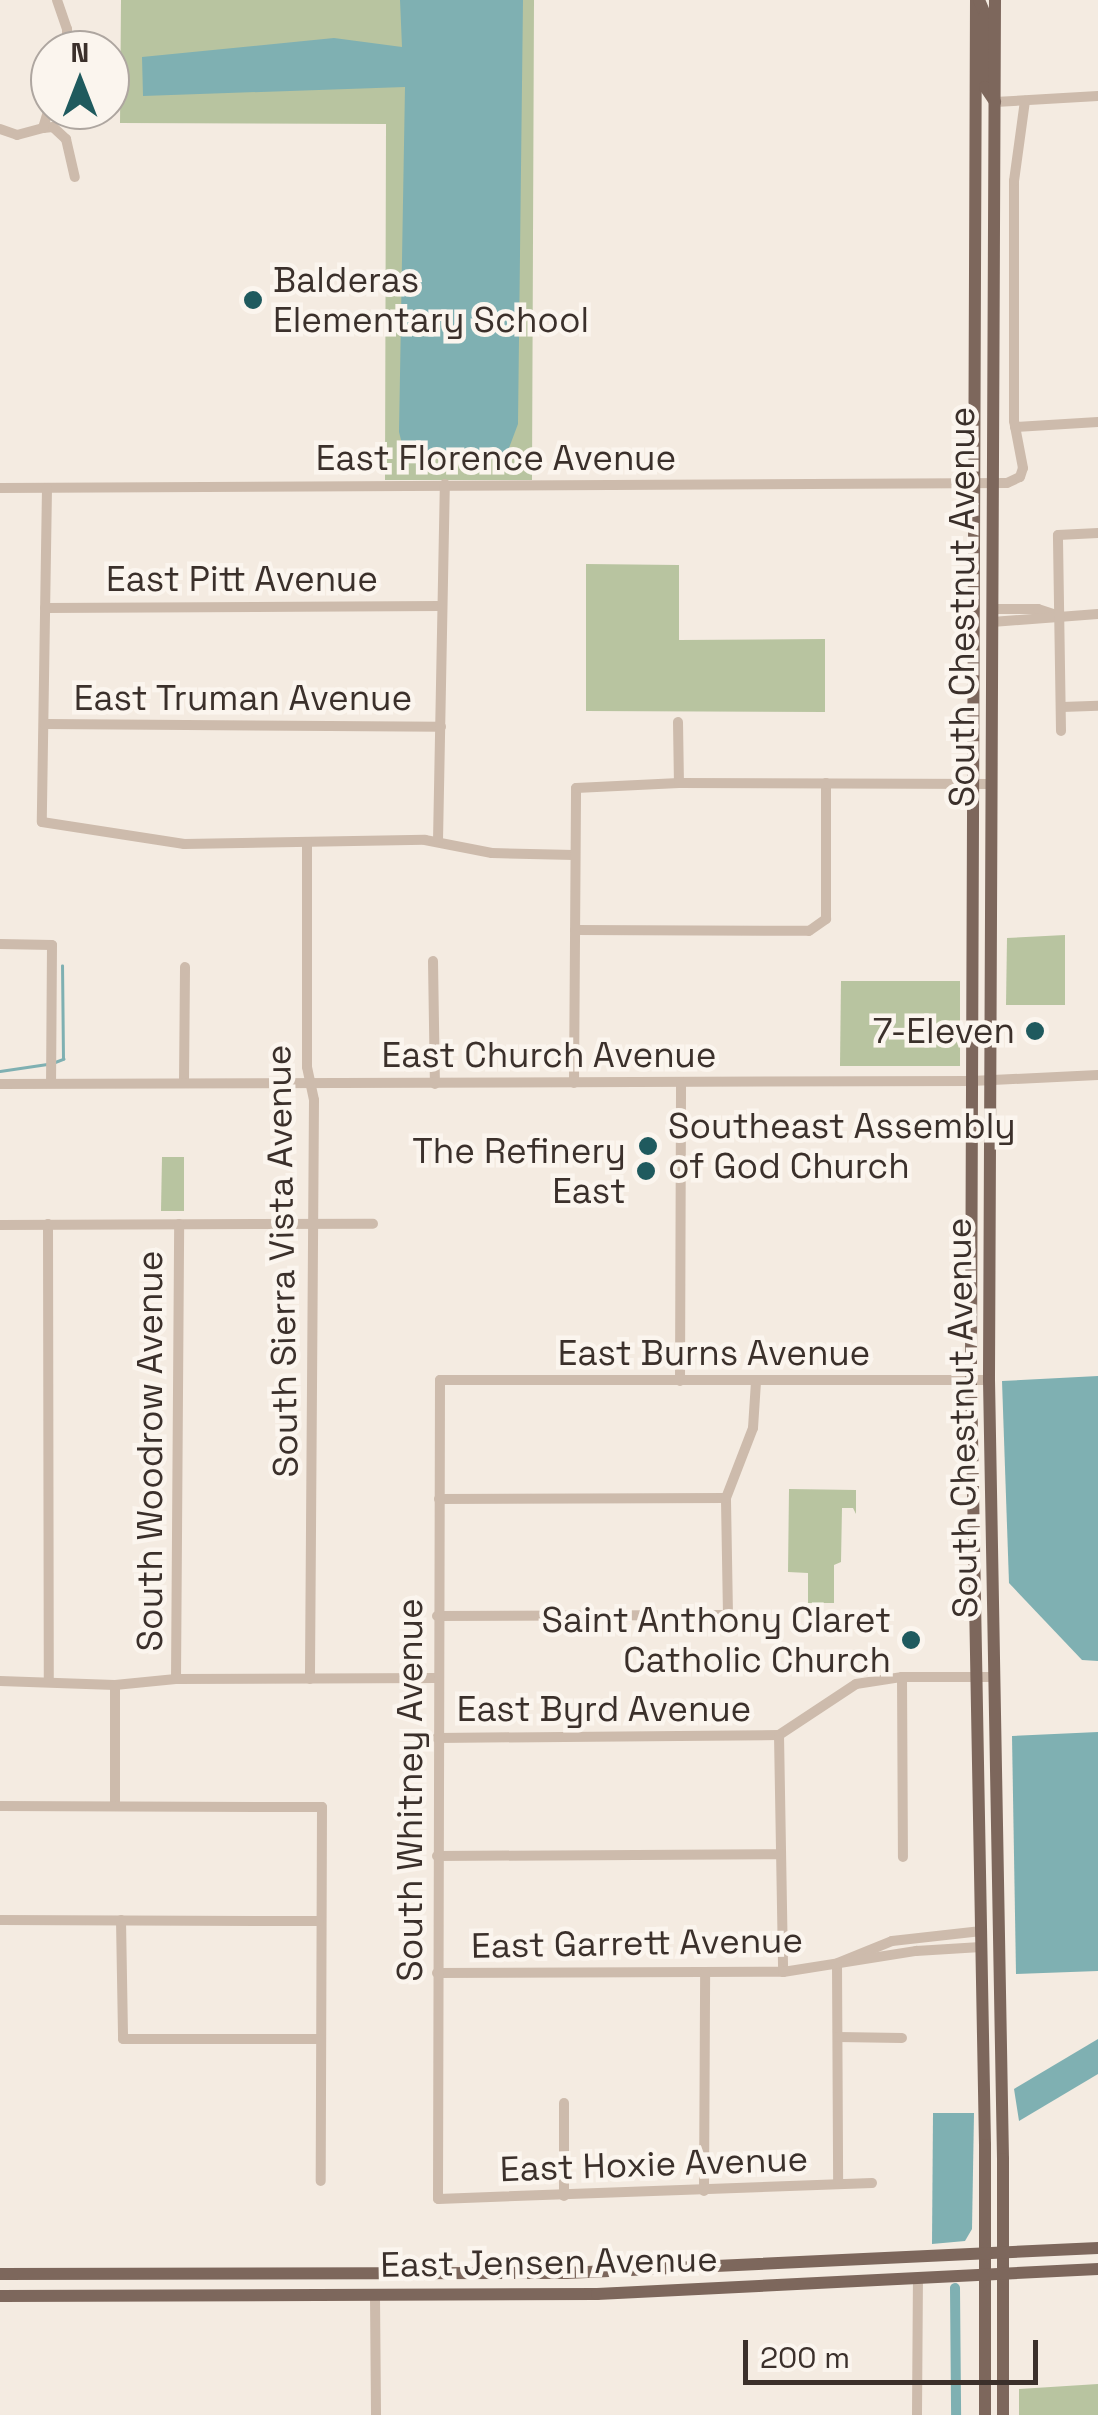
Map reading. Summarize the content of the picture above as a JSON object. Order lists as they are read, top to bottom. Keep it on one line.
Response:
{"streets":{"main road":["South Chestnut Avenue","East Jensen Avenue"],"street":["East Florence Avenue","East Pitt Avenue","East Truman Avenue","East Church Avenue","South Sierra Vista Avenue","East Burns Avenue","South Woodrow Avenue","East Byrd Avenue","South Whitney Avenue","East Garrett Avenue","East Hoxie Avenue"]},"crossings":[["East Florence Avenue","South Chestnut Avenue"],["South Chestnut Avenue","East Church Avenue"],["South Chestnut Avenue","East Burns Avenue"],["South Chestnut Avenue","East Byrd Avenue"],["South Chestnut Avenue","East Garrett Avenue"],["South Chestnut Avenue","East Jensen Avenue"],["East Church Avenue","South Sierra Vista Avenue"],["East Burns Avenue","South Whitney Avenue"],["East Byrd Avenue","South Whitney Avenue"],["South Whitney Avenue","East Garrett Avenue"],["South Whitney Avenue","East Hoxie Avenue"]],"places":["Balderas Elementary School","7-Eleven","Southeast Assembly of God Church","The Refinery East","Saint Anthony Claret Catholic Church"],"scale_bar":"200 m","north":"top"}
